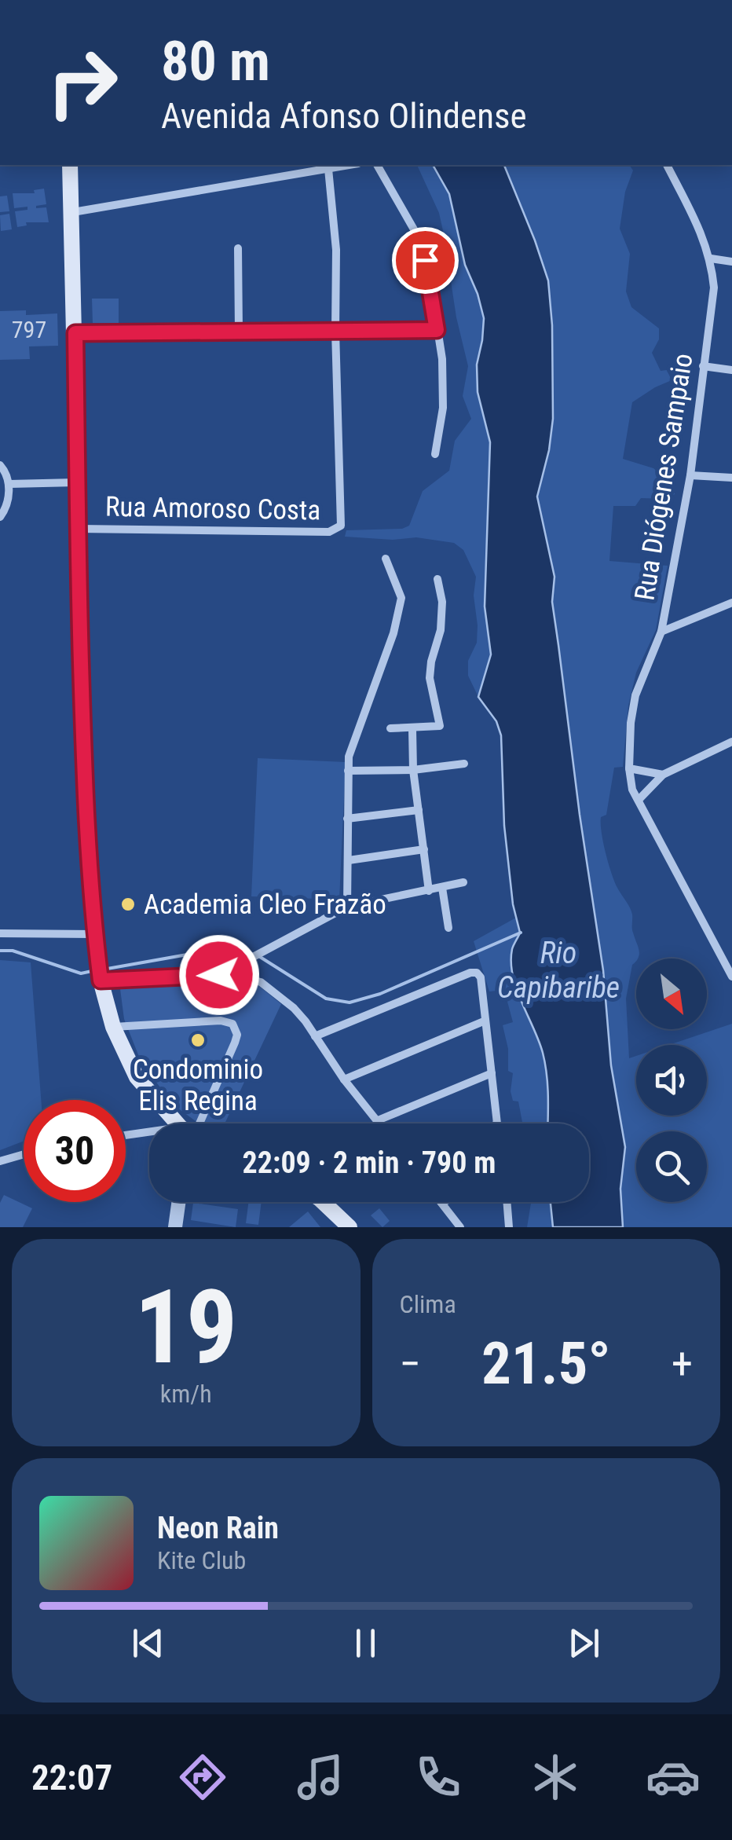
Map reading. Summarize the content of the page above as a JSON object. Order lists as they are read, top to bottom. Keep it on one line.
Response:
{"streets":{"street":["Rua Diógenes Sampaio","Rua Amoroso Costa"]},"water":["Rio Capibaribe"],"places":["Academia Cleo Frazão","Condominio Elis Regina"],"house_numbers":["797"],"north":"bottom right","page":{"turn":["80 m","Avenida Afonso Olindense"],"limit":"30","trip":"22:09 · 2 min · 790 m","tile":[["19","km/h"],"Clima"],"heat":["−","21.5°","+"],"song":["Neon Rain","Kite Club"],"tabs":"22:07"}}
